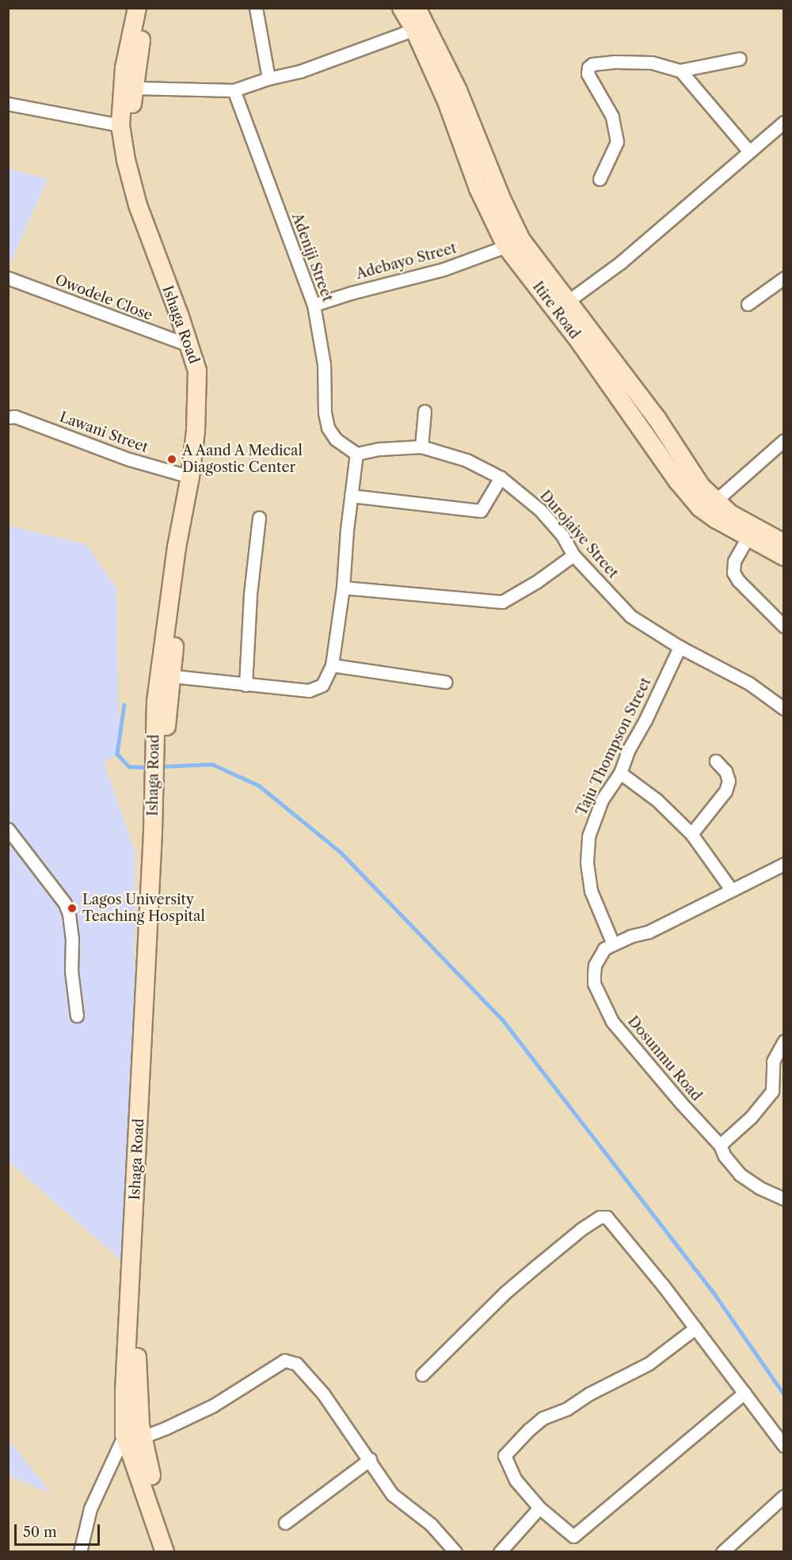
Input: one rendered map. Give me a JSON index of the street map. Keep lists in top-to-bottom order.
{
  "streets": {
    "main road": ["Itire Road", "Ishaga Road"],
    "street": [
      "Adeniji Street",
      "Adebayo Street",
      "Owodele Close",
      "Lawani Street",
      "Durojaiye Street",
      "Taju Thompson Street",
      "Dosunmu Road"
    ]
  },
  "crossings": [
    ["Adeniji Street", "Adebayo Street"],
    ["Adeniji Street", "Durojaiye Street"],
    ["Adebayo Street", "Itire Road"],
    ["Owodele Close", "Ishaga Road"],
    ["Ishaga Road", "Lawani Street"],
    ["Durojaiye Street", "Taju Thompson Street"],
    ["Taju Thompson Street", "Dosunmu Road"]
  ],
  "places": ["A Aand A Medical Diagostic Center", "Lagos University Teaching Hospital"],
  "scale_bar": "50 m"
}
